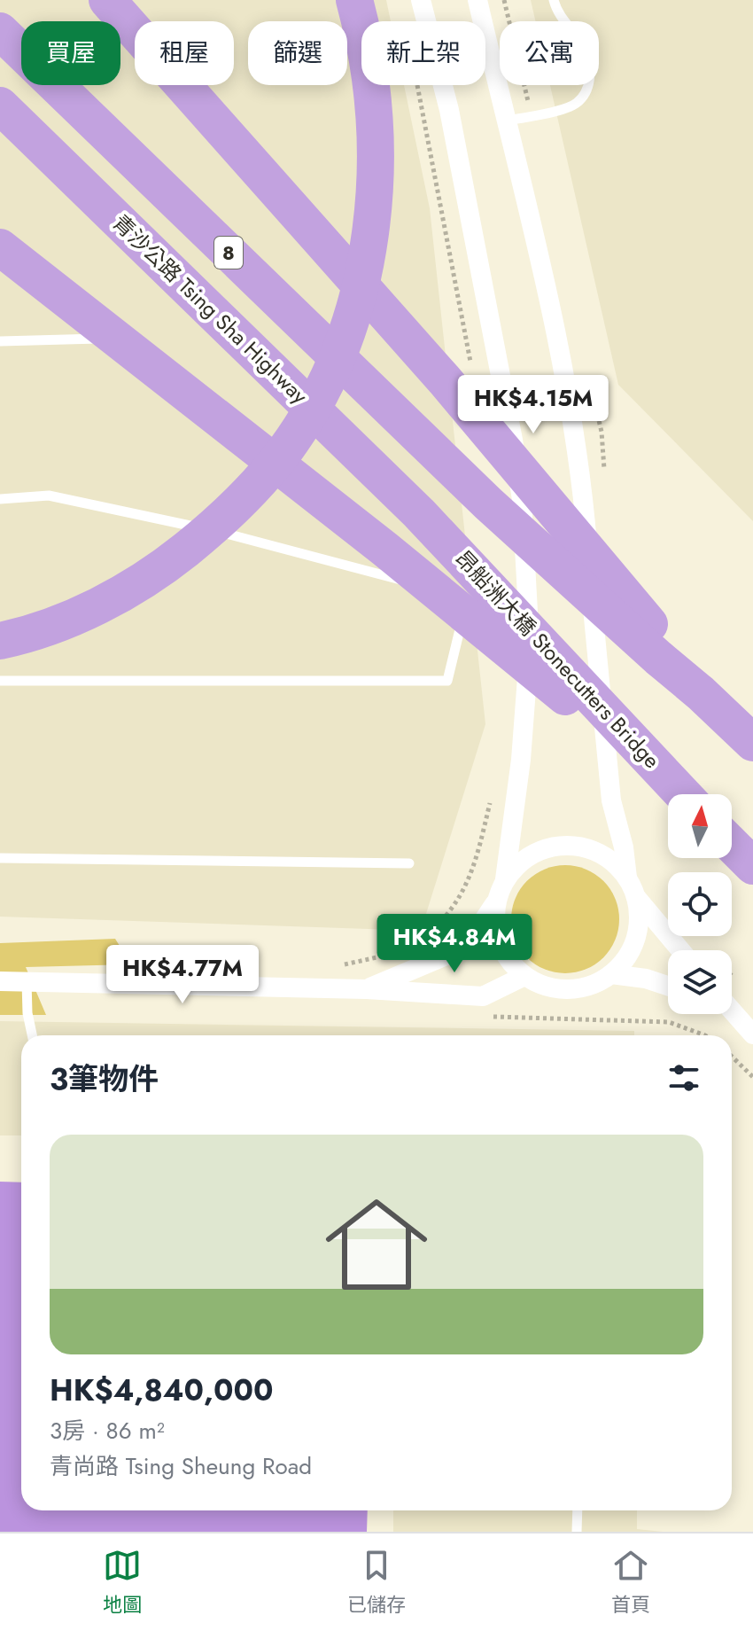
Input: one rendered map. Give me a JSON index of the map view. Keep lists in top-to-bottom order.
{
  "streets": {
    "highway": ["8", "青沙公路 Tsing Sha Highway", "昂船洲大橋 Stonecutters Bridge"]
  },
  "crossings": [
    ["青沙公路 Tsing Sha Highway", "昂船洲大橋 Stonecutters Bridge"]
  ],
  "north": "top",
  "page": {
    "chip": [
      "買屋",
      "租屋",
      "篩選",
      "新上架",
      "公寓"
    ],
    "price": ["HK$4.15M", "HK$4.84M", "HK$4.77M"],
    "heading": "3筆物件",
    "list": [
      {
        "name": "HK$4,840,000",
        "note": "3房 · 86 m² · 青尚路 Tsing Sheung Road"
      }
    ],
    "tabs": ["地圖", "已儲存", "首頁"]
  }
}
